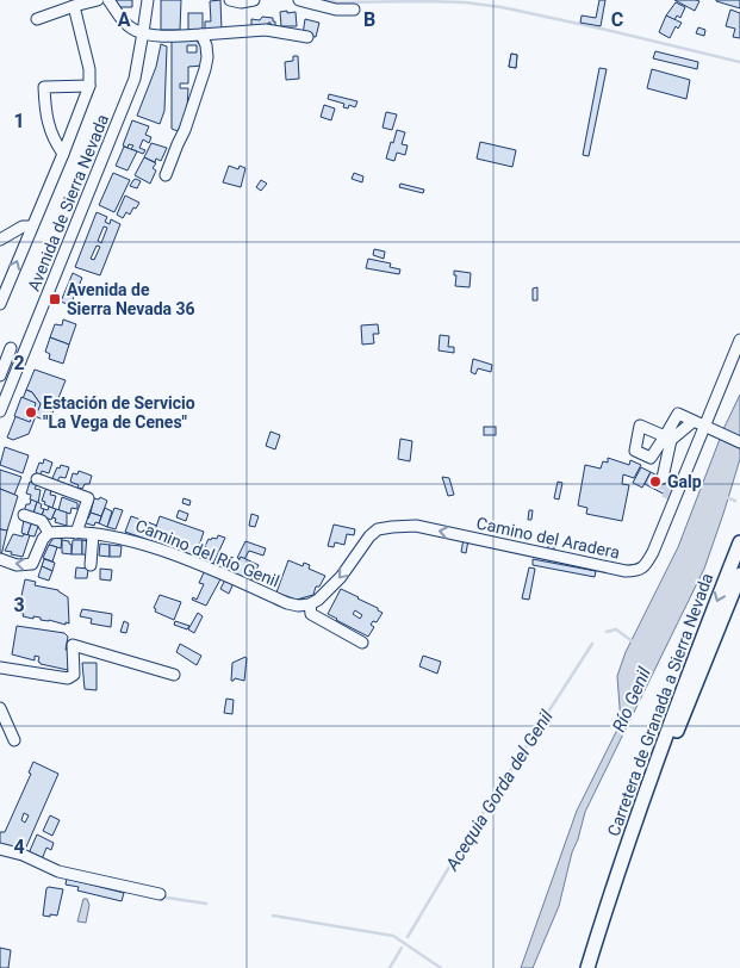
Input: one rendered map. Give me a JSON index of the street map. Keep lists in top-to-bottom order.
{
  "streets": {
    "main road": ["Carretera de Granada a Sierra Nevada"],
    "street": ["Avenida de Sierra Nevada", "Camino del Aradera", "Camino del Río Genil"]
  },
  "crossings": [
    ["Camino del Aradera", "Camino del Río Genil"]
  ],
  "one_way": ["Camino del Aradera"],
  "water": ["Río Genil", "Acequia Gorda del Genil"],
  "places": {
    "transit": ["Avenida de Sierra Nevada 36"],
    "other": ["Estación de Servicio \"La Vega de Cenes\"", "Galp"]
  },
  "grid": {
    "columns": ["A", "B", "C"],
    "rows": [
      "1",
      "2",
      "3",
      "4"
    ]
  }
}
